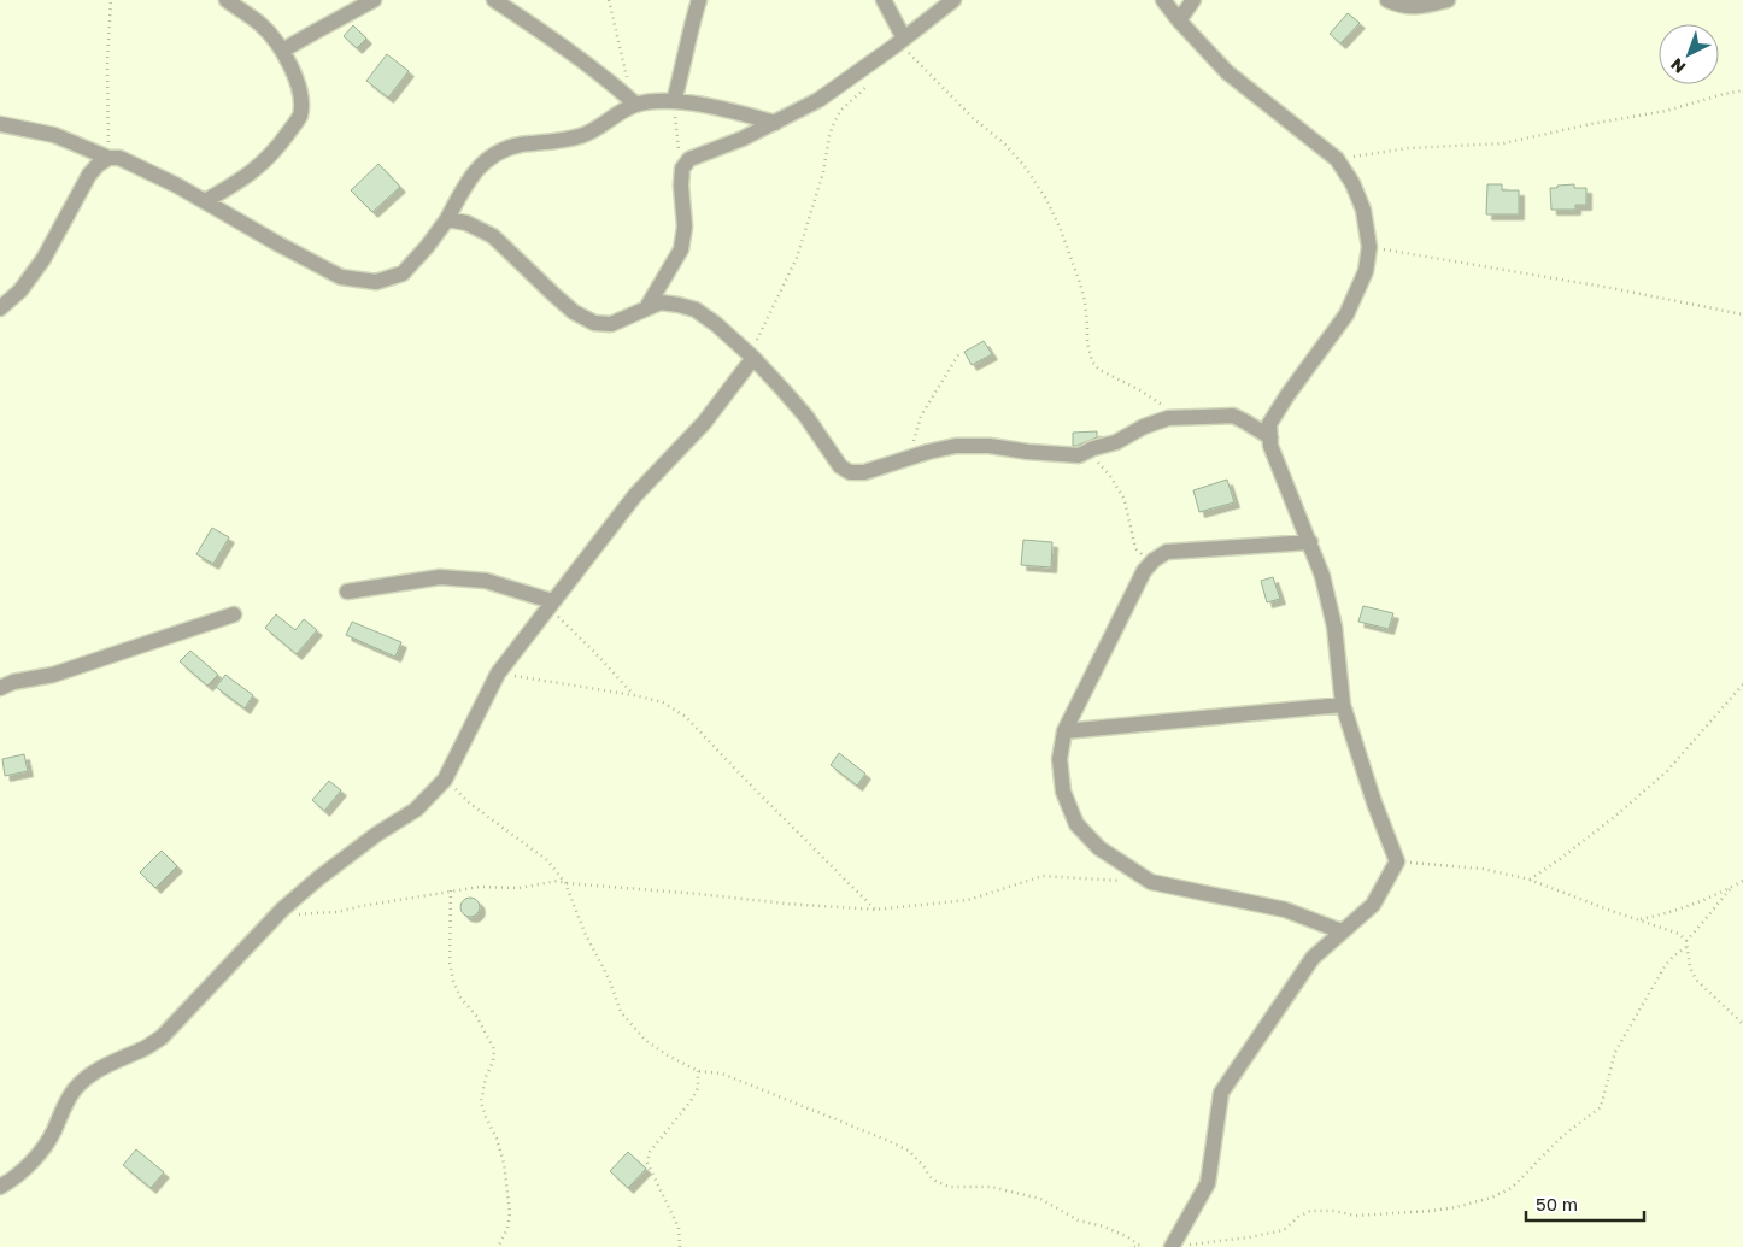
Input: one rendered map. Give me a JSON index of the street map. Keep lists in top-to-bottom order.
{
  "scale_bar": "50 m",
  "north": "bottom left"
}
